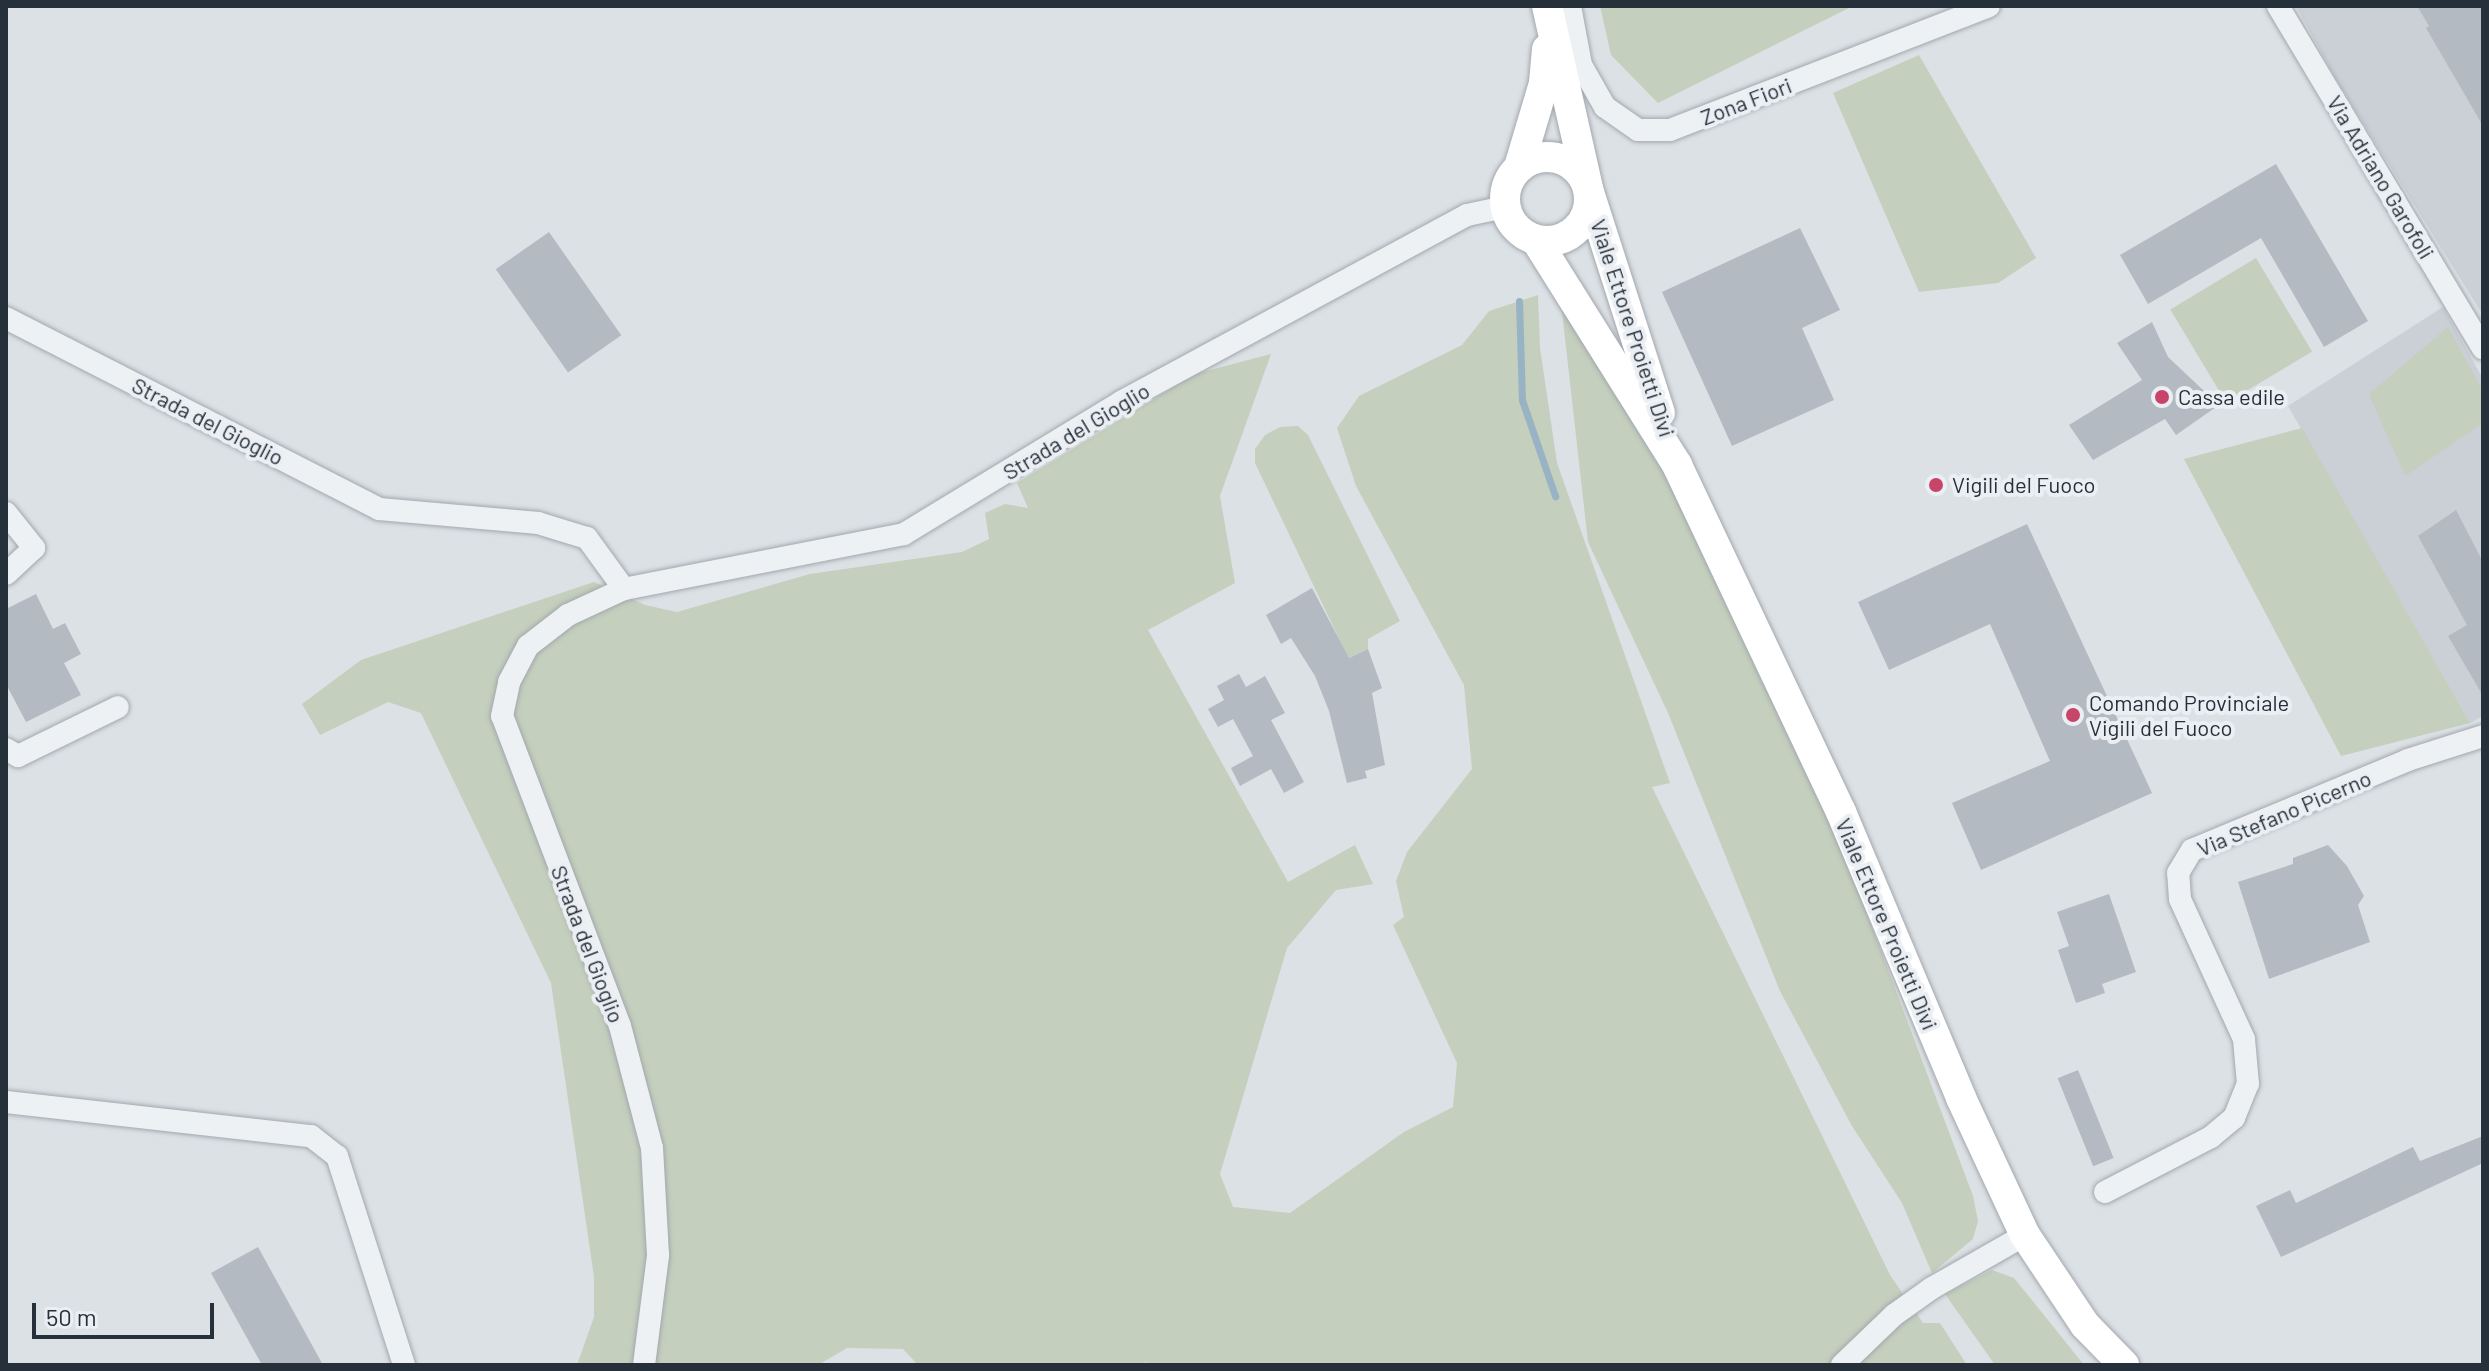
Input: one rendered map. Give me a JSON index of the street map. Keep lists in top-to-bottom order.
{
  "streets": {
    "main road": ["Viale Ettore Proietti Divi"],
    "street": [
      "Zona Fiori",
      "Via Adriano Garofoli",
      "Strada del Gioglio",
      "Via Stefano Picerno"
    ]
  },
  "crossings": [
    ["Zona Fiori", "Viale Ettore Proietti Divi"],
    ["Viale Ettore Proietti Divi", "Strada del Gioglio"]
  ],
  "places": ["Cassa edile", "Vigili del Fuoco", "Comando Provinciale Vigili del Fuoco"],
  "scale_bar": "50 m"
}
